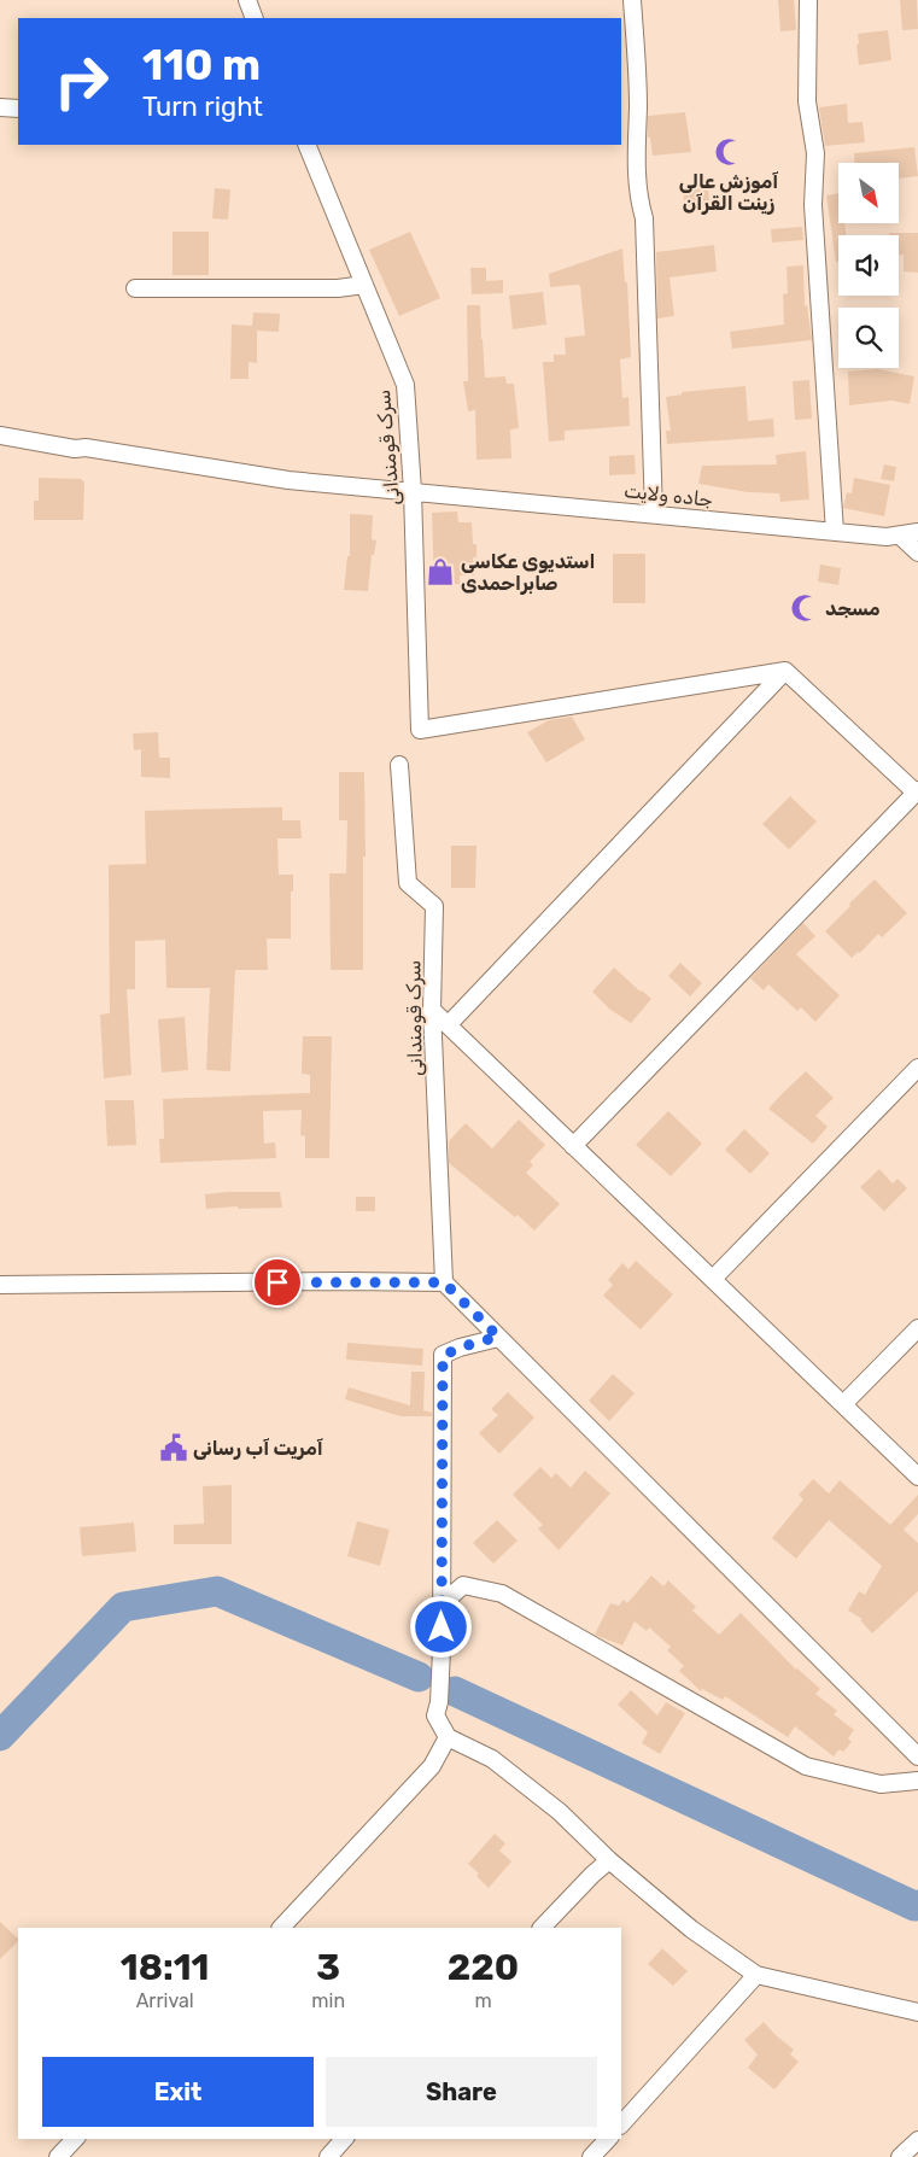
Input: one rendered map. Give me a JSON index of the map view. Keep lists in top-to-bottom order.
{
  "streets": {
    "street": ["سرک قومندانی", "جاده ولایت"]
  },
  "crossings": [
    ["سرک قومندانی", "جاده ولایت"]
  ],
  "places": {
    "mosque": ["آموزش عالی زینت القرآن", "مسجد"],
    "shop": ["استدیوی عکاسی صابراحمدی"],
    "public building": ["آمریت آب رسانی"]
  },
  "north": "bottom right",
  "page": {
    "turn": ["110 m", "Turn right"],
    "eta": [
      "18:11",
      "Arrival",
      "3",
      "min",
      "220",
      "m"
    ],
    "buttons": ["Exit", "Share"]
  }
}
